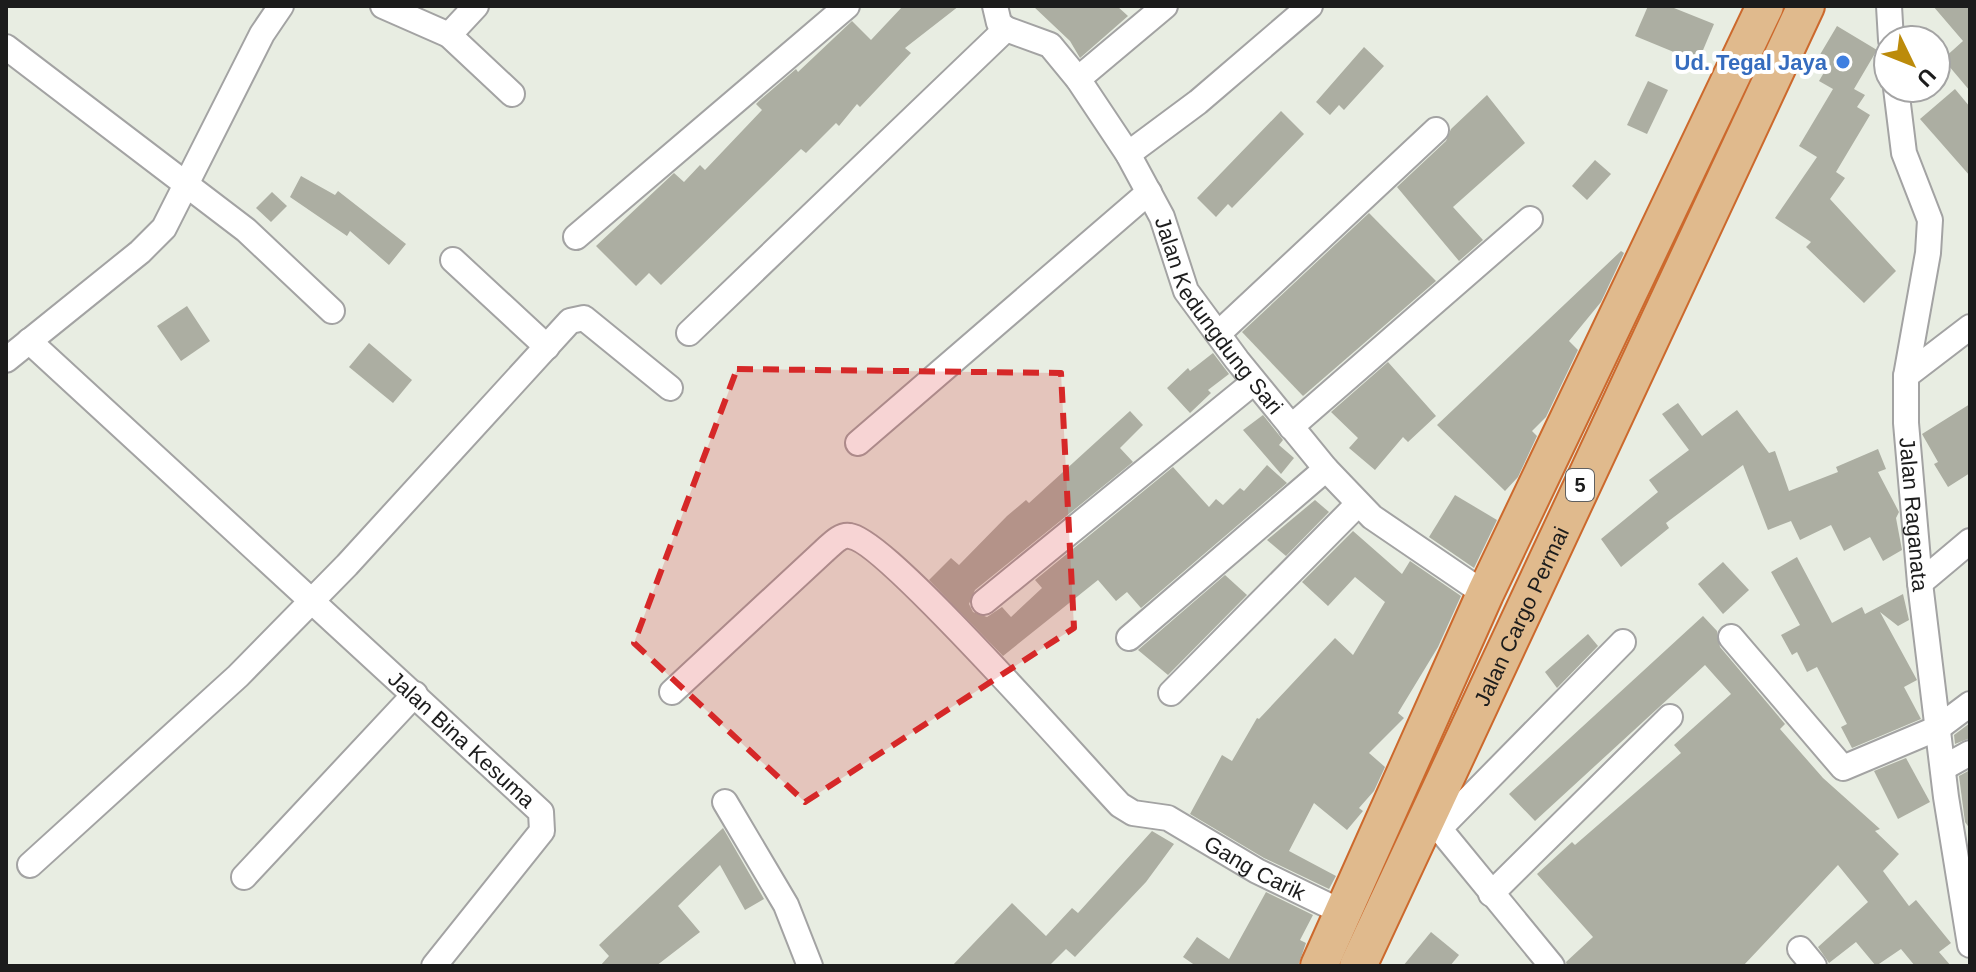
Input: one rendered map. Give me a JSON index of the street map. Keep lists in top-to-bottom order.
{
  "streets": {
    "highway": ["5", "Jalan Cargo Permai"],
    "street": [
      "Jalan Kedungdung Sari",
      "Jalan Raganata",
      "Jalan Bina Kesuma",
      "Gang Carik"
    ]
  },
  "crossings": [
    ["Jalan Kedungdung Sari", "Jalan Cargo Permai"],
    ["Jalan Cargo Permai", "Gang Carik"]
  ],
  "places": ["Ud. Tegal Jaya"],
  "north": "bottom right"
}
